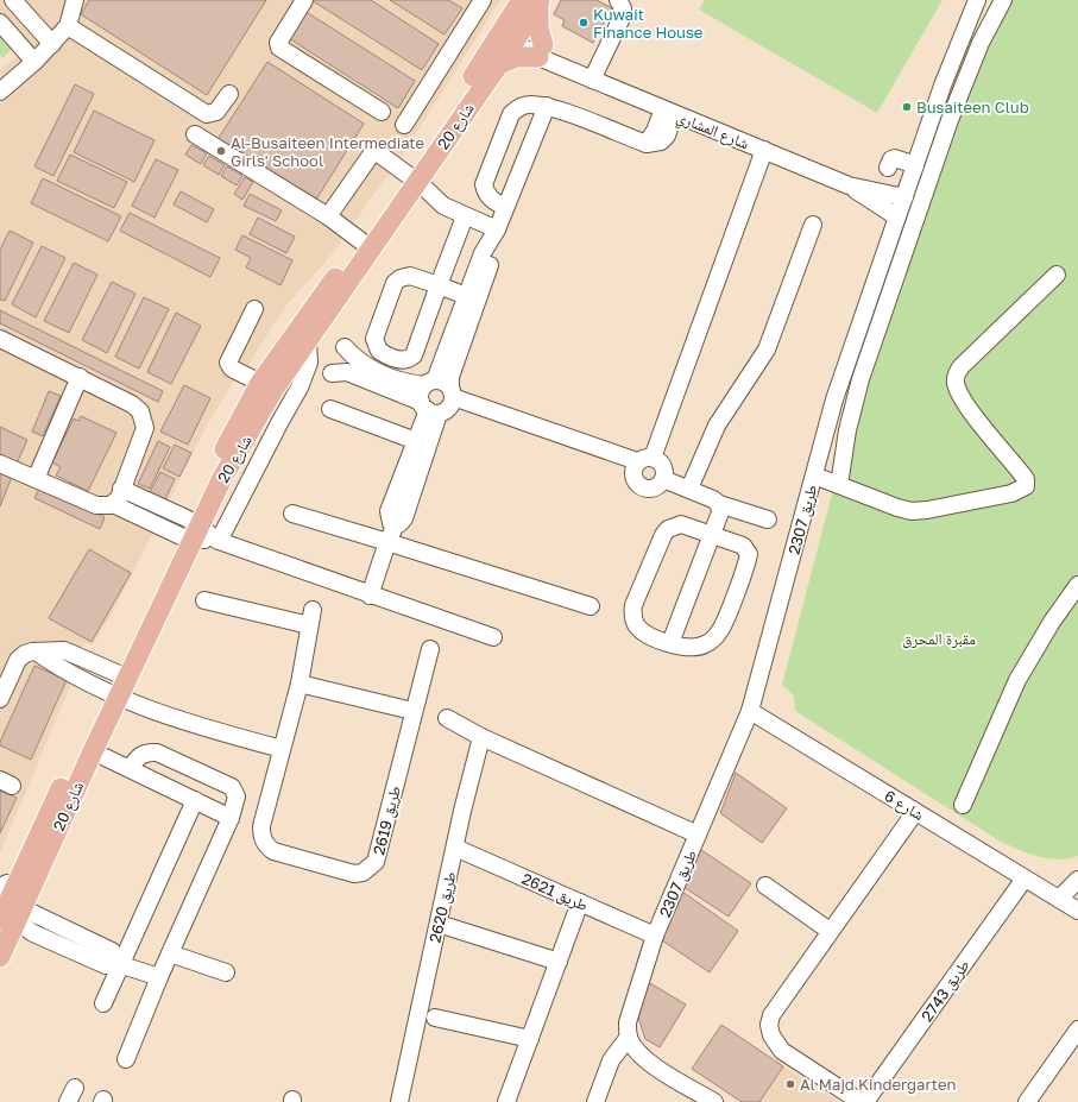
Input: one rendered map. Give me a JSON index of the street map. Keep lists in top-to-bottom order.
{
  "streets": {
    "main road": ["شارع 20"],
    "street": [
      "شارع المشاري",
      "طريق 2307",
      "شارع 6",
      "طريق 2619",
      "طريق 2621",
      "طريق 2620",
      "طريق 2743"
    ]
  },
  "crossings": [
    ["شارع 20", "شارع المشاري"],
    ["شارع المشاري", "طريق 2307"],
    ["طريق 2307", "شارع 6"],
    ["طريق 2307", "طريق 2621"],
    ["شارع 6", "طريق 2743"],
    ["طريق 2621", "طريق 2620"]
  ],
  "parks": ["مقبرة المحرق"],
  "places": [
    "Kuwait Finance House",
    "Busaiteen Club",
    "Al-Busaiteen Intermediate Girls' School",
    "Al Majd Kindergarten"
  ]
}
